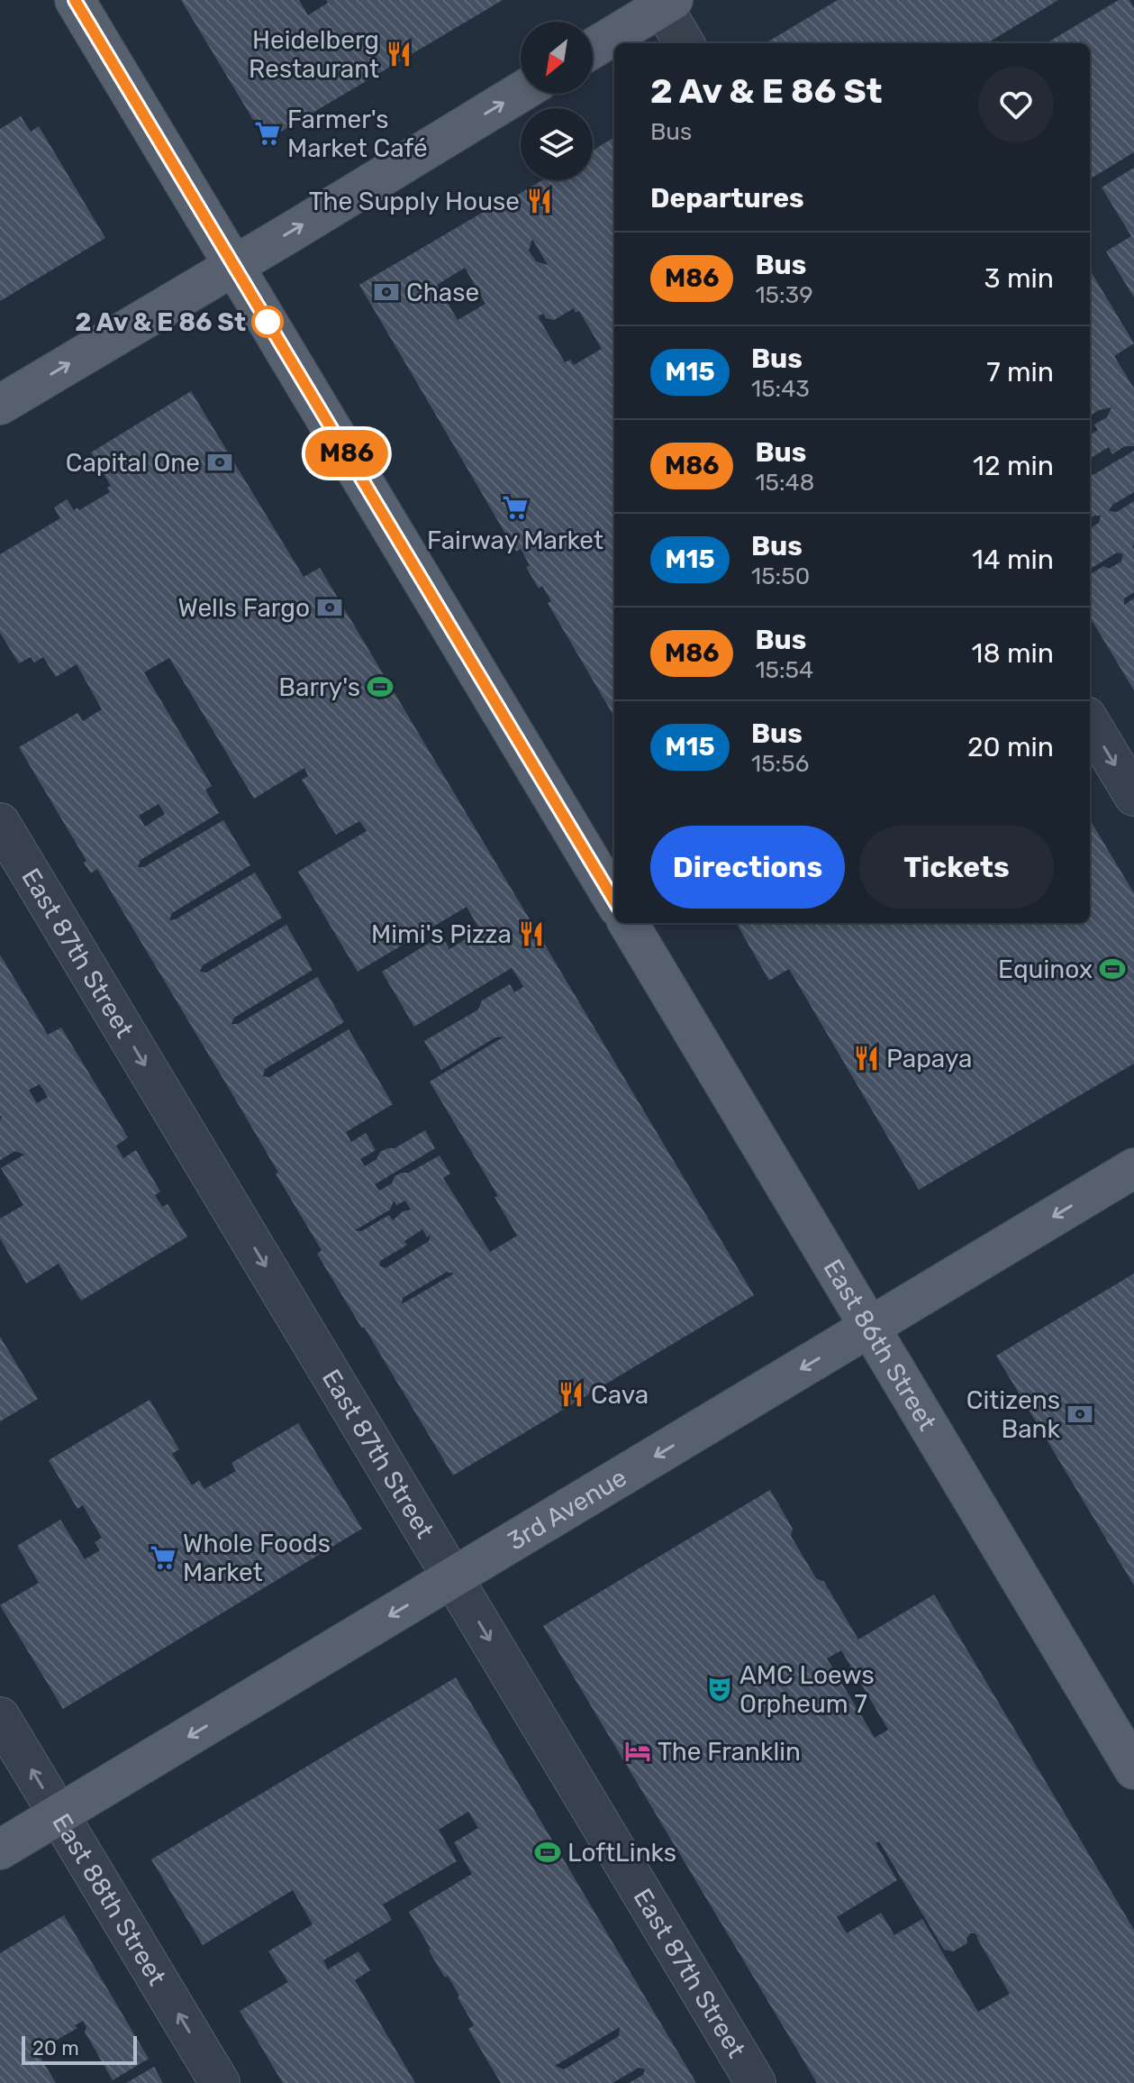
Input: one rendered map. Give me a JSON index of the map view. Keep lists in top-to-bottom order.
{
  "streets": {
    "main road": ["East 86th Street", "3rd Avenue"],
    "street": ["East 87th Street", "East 88th Street"]
  },
  "crossings": [
    ["East 87th Street", "3rd Avenue"],
    ["East 86th Street", "3rd Avenue"],
    ["3rd Avenue", "East 88th Street"]
  ],
  "one_way": ["East 87th Street", "3rd Avenue", "East 88th Street"],
  "places": {
    "restaurant": [
      "Heidelberg Restaurant",
      "The Supply House",
      "Mimi's Pizza",
      "Papaya",
      "Cava"
    ],
    "supermarket": ["Farmer's Market Café", "Fairway Market", "Whole Foods Market"],
    "bank": [
      "Chase",
      "Capital One",
      "Wells Fargo",
      "Citizens Bank"
    ],
    "other": ["2 Av & E 86 St"],
    "sports": ["Barry's", "Equinox", "LoftLinks"],
    "theatre": ["AMC Loews Orpheum 7"],
    "hotel": ["The Franklin"]
  },
  "lines": ["bus line M86"],
  "scale_bar": "20 m",
  "north": "bottom left",
  "page": {
    "on_map": "M86",
    "heading": [
      ["2 Av & E 86 St", "Bus"],
      "Departures"
    ],
    "list": [
      {
        "mark": "M86",
        "name": "Bus",
        "note": "15:39",
        "value": "3 min"
      },
      {
        "mark": "M15",
        "name": "Bus",
        "note": "15:43",
        "value": "7 min"
      },
      {
        "mark": "M86",
        "name": "Bus",
        "note": "15:48",
        "value": "12 min"
      },
      {
        "mark": "M15",
        "name": "Bus",
        "note": "15:50",
        "value": "14 min"
      },
      {
        "mark": "M86",
        "name": "Bus",
        "note": "15:54",
        "value": "18 min"
      },
      {
        "mark": "M15",
        "name": "Bus",
        "note": "15:56",
        "value": "20 min"
      }
    ],
    "buttons": ["Directions", "Tickets"],
    "scale": "20 m"
  }
}
